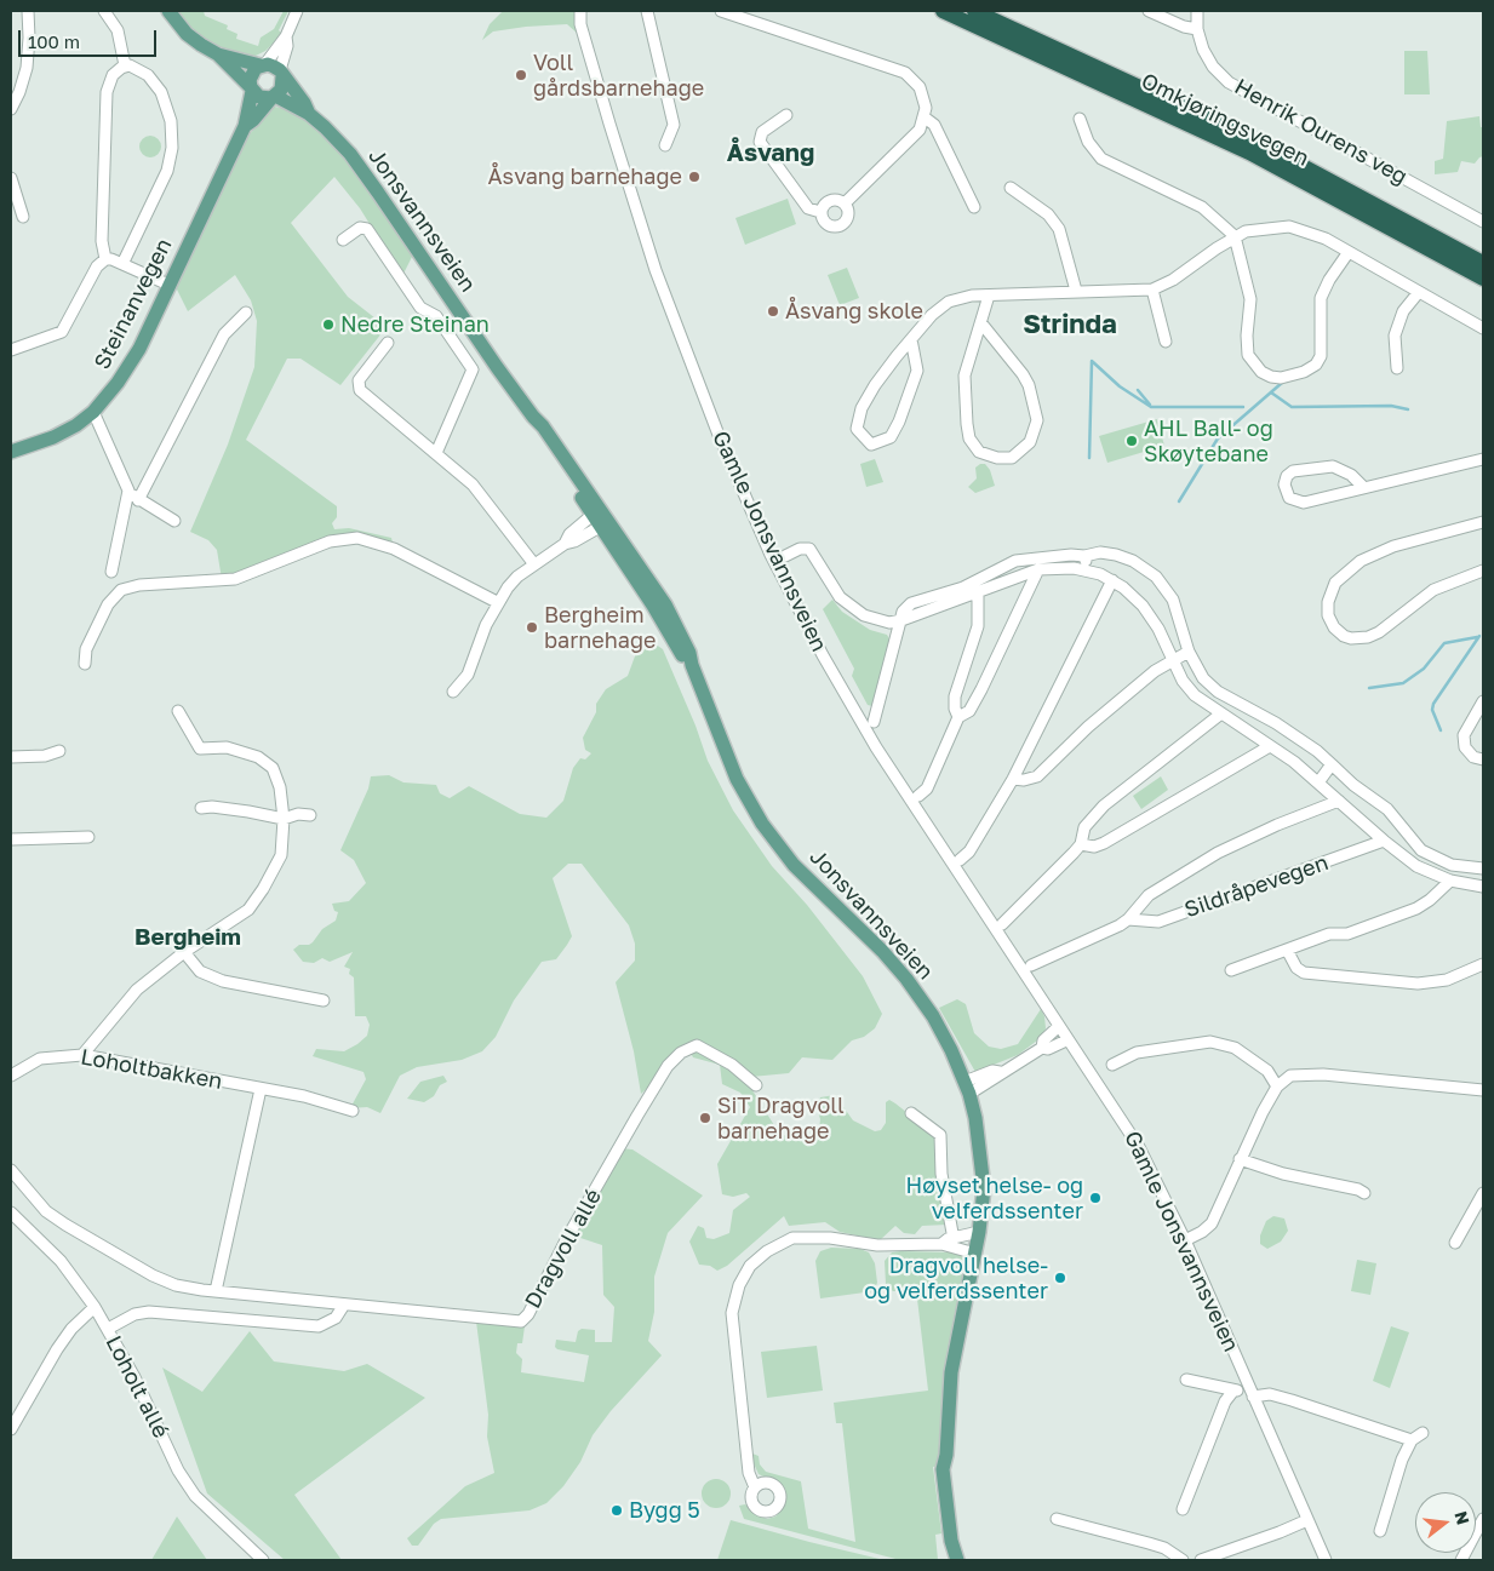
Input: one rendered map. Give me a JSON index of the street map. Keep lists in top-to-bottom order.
{
  "streets": {
    "highway": ["Omkjøringsvegen"],
    "main road": ["Jonsvannsveien", "Steinanvegen"],
    "street": [
      "Henrik Ourens veg",
      "Gamle Jonsvannsveien",
      "Sildråpevegen",
      "Loholtbakken",
      "Dragvoll allé",
      "Loholt allé"
    ]
  },
  "crossings": [
    ["Jonsvannsveien", "Steinanvegen"]
  ],
  "districts": ["Åsvang", "Strinda", "Bergheim"],
  "places": [
    "Voll gårdsbarnehage",
    "Åsvang barnehage",
    "Åsvang skole",
    "Nedre Steinan",
    "AHL Ball- og Skøytebane",
    "Bergheim barnehage",
    "SiT Dragvoll barnehage",
    "Høyset helse- og velferdssenter",
    "Dragvoll helse- og velferdssenter",
    "Bygg 5"
  ],
  "scale_bar": "100 m",
  "north": "right"
}
